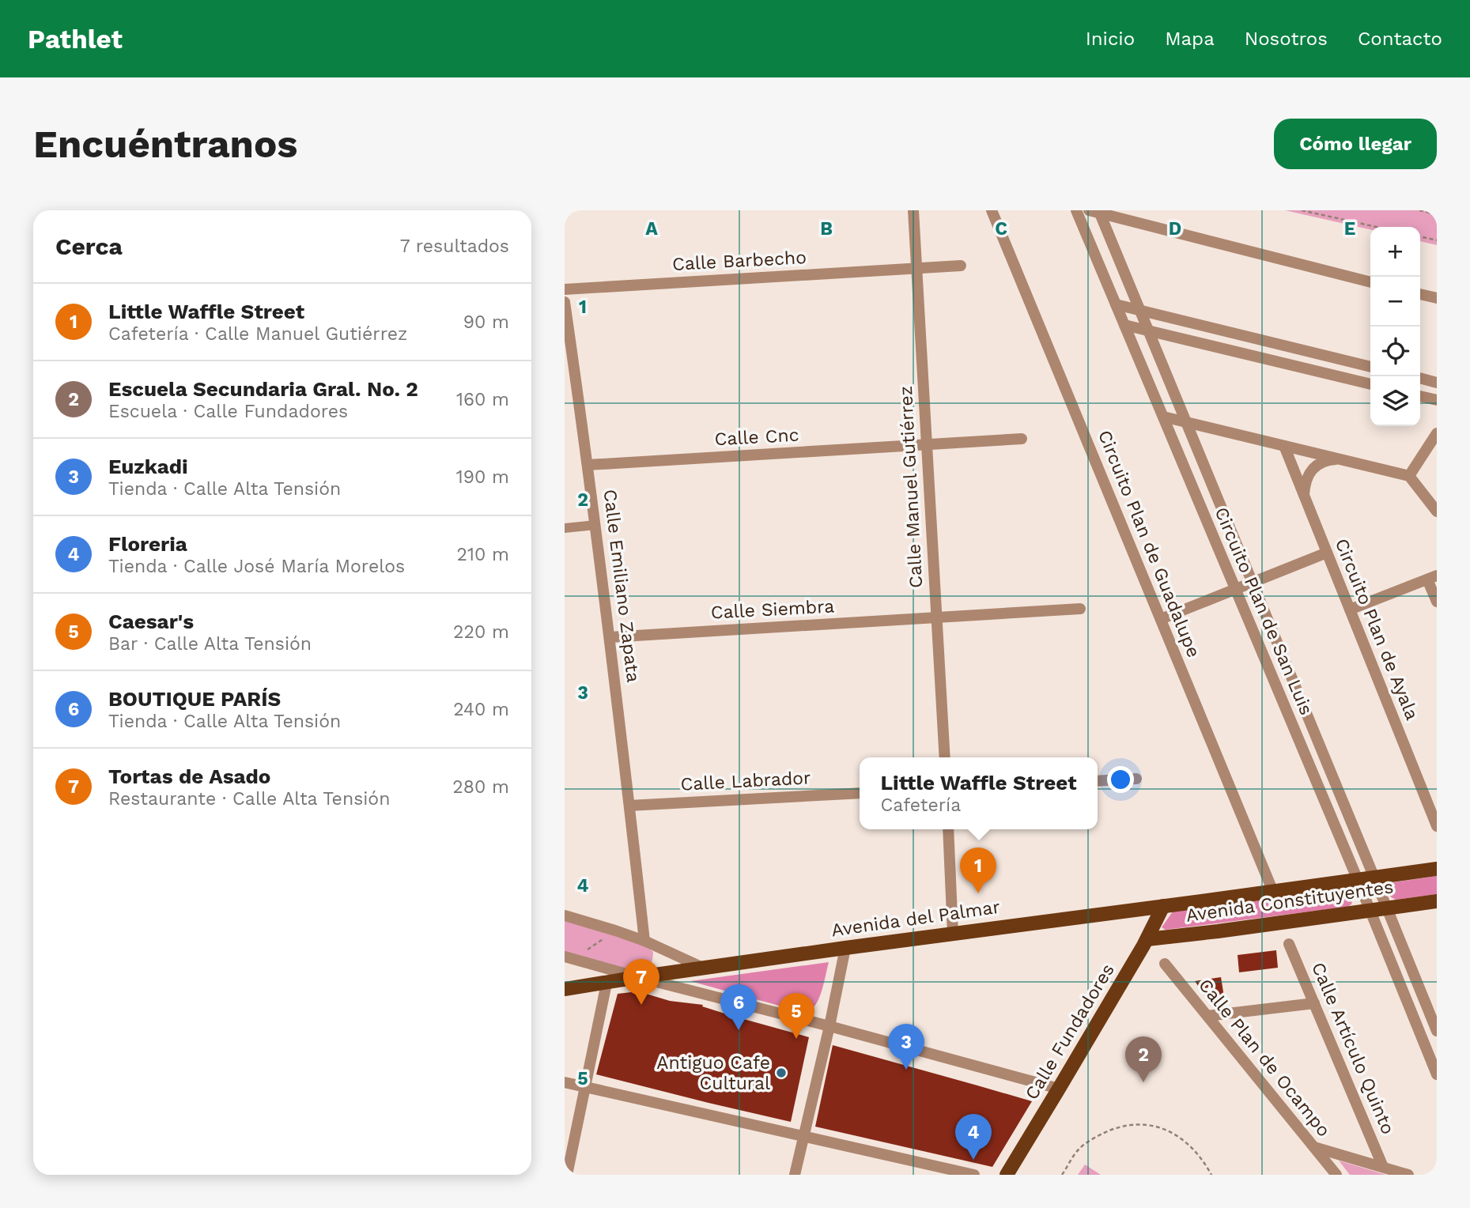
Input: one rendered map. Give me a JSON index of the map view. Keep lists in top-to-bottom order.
{
  "streets": {
    "main road": ["Avenida Constituyentes", "Avenida del Palmar", "Calle Fundadores"],
    "street": [
      "Calle Barbecho",
      "Calle Cnc",
      "Calle Manuel Gutiérrez",
      "Circuito Plan de Guadalupe",
      "Calle Emiliano Zapata",
      "Calle Siembra",
      "Circuito Plan de San Luis",
      "Circuito Plan de Ayala",
      "Calle Labrador",
      "Calle Artículo Quinto",
      "Calle Plan de Ocampo"
    ]
  },
  "crossings": [
    ["Calle Barbecho", "Calle Manuel Gutiérrez"],
    ["Calle Cnc", "Calle Manuel Gutiérrez"],
    ["Calle Cnc", "Calle Emiliano Zapata"],
    ["Calle Manuel Gutiérrez", "Calle Siembra"],
    ["Circuito Plan de Guadalupe", "Avenida Constituyentes"],
    ["Circuito Plan de Guadalupe", "Avenida del Palmar"],
    ["Calle Emiliano Zapata", "Calle Siembra"],
    ["Calle Emiliano Zapata", "Calle Labrador"],
    ["Circuito Plan de San Luis", "Avenida Constituyentes"],
    ["Avenida Constituyentes", "Avenida del Palmar"],
    ["Avenida Constituyentes", "Calle Fundadores"],
    ["Avenida del Palmar", "Calle Fundadores"]
  ],
  "places": ["Antiguo Cafe Cultural"],
  "page": {
    "header": "Pathlet",
    "nav": [
      "Inicio",
      "Mapa",
      "Nosotros",
      "Contacto"
    ],
    "buttons": "Cómo llegar",
    "title": "Encuéntranos",
    "heading": ["Cerca", "7 resultados"],
    "map_buttons": ["+", "−"],
    "list": [
      {
        "mark": "1",
        "name": "Little Waffle Street",
        "note": "Cafetería · Calle Manuel Gutiérrez",
        "value": "90 m"
      },
      {
        "mark": "2",
        "name": "Escuela Secundaria Gral. No. 2",
        "note": "Escuela · Calle Fundadores",
        "value": "160 m"
      },
      {
        "mark": "3",
        "name": "Euzkadi",
        "note": "Tienda · Calle Alta Tensión",
        "value": "190 m"
      },
      {
        "mark": "4",
        "name": "Floreria",
        "note": "Tienda · Calle José María Morelos",
        "value": "210 m"
      },
      {
        "mark": "5",
        "name": "Caesar's",
        "note": "Bar · Calle Alta Tensión",
        "value": "220 m"
      },
      {
        "mark": "6",
        "name": "BOUTIQUE PARÍS",
        "note": "Tienda · Calle Alta Tensión",
        "value": "240 m"
      },
      {
        "mark": "7",
        "name": "Tortas de Asado",
        "note": "Restaurante · Calle Alta Tensión",
        "value": "280 m"
      }
    ],
    "popup": ["Little Waffle Street", "Cafetería"],
    "pins": [
      "1",
      "7",
      "6",
      "5",
      "3",
      "2",
      "4"
    ]
  },
  "grid": {
    "columns": [
      "A",
      "B",
      "C",
      "D",
      "E"
    ],
    "rows": [
      "1",
      "2",
      "3",
      "4",
      "5"
    ]
  }
}
